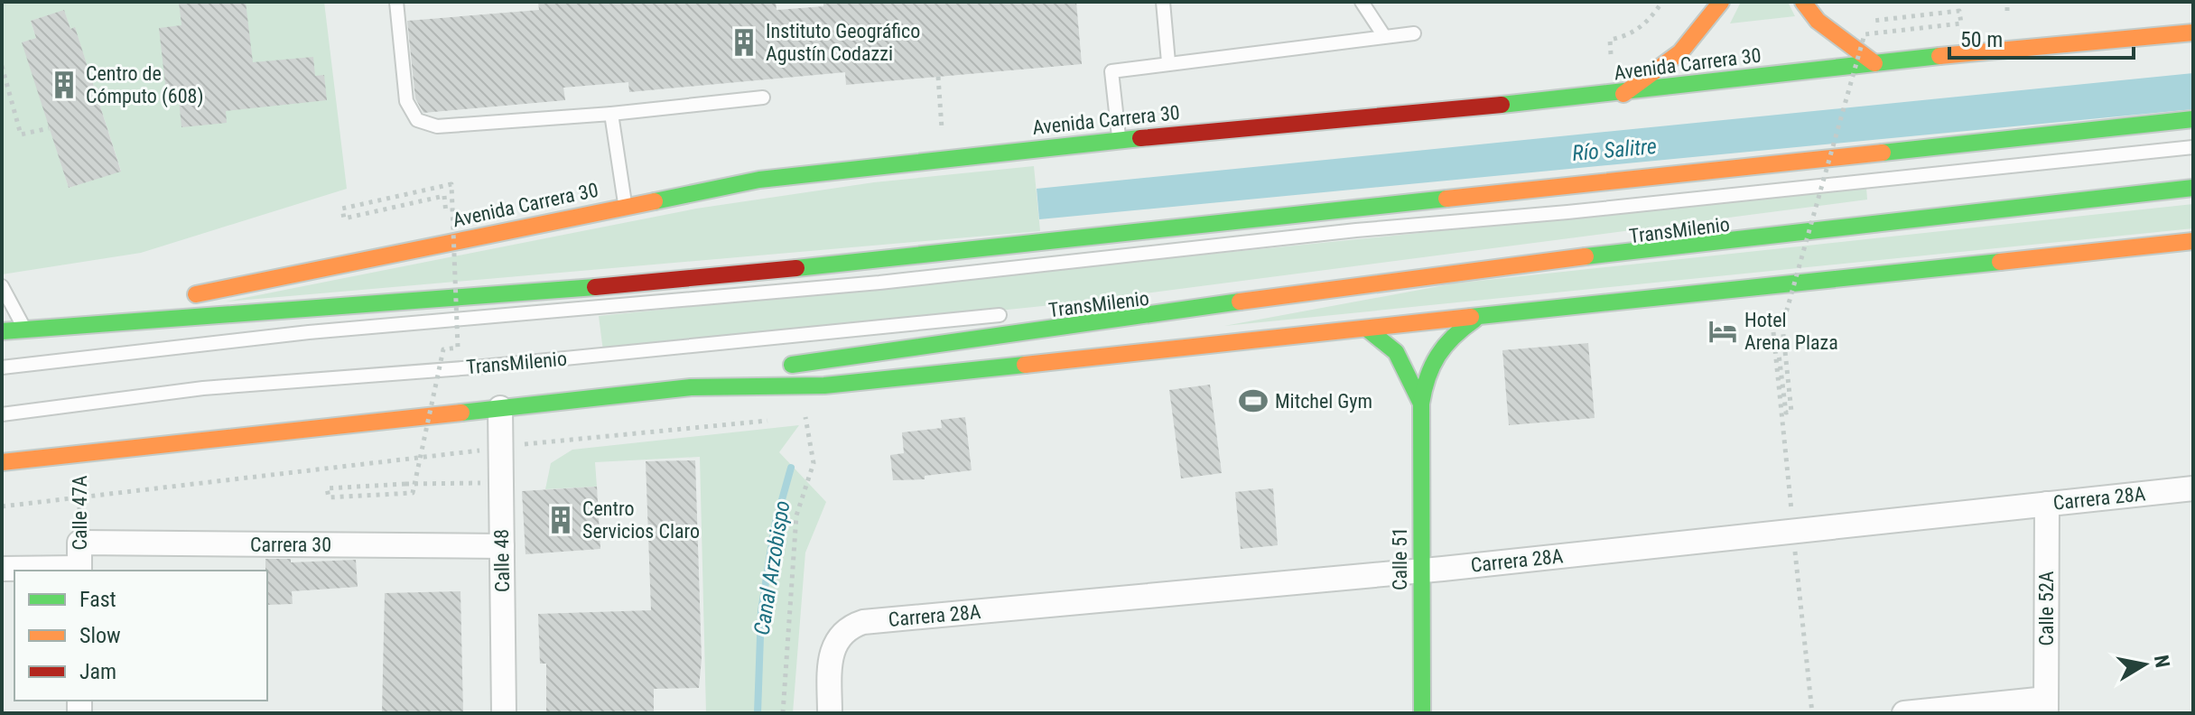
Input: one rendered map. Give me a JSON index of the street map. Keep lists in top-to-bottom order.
{
  "streets": {
    "main road": ["Avenida Carrera 30", "Calle 51"],
    "street": [
      "Carrera 28A",
      "Calle 47A",
      "Carrera 30",
      "Calle 48",
      "Calle 52A"
    ],
    "lane": ["TransMilenio"]
  },
  "crossings": [
    ["Carrera 28A", "Calle 51"],
    ["Carrera 28A", "Calle 52A"],
    ["Calle 47A", "Carrera 30"],
    ["Carrera 30", "Calle 48"]
  ],
  "water": ["Río Salitre", "Canal Arzobispo"],
  "places": {
    "building": ["Instituto Geográfico Agustín Codazzi", "Centro de Cómputo (608)", "Centro Servicios Claro"],
    "hotel": ["Hotel Arena Plaza"],
    "sports": ["Mitchel Gym"]
  },
  "legend": ["Fast", "Slow", "Jam"],
  "scale_bar": "50 m",
  "north": "right"
}
